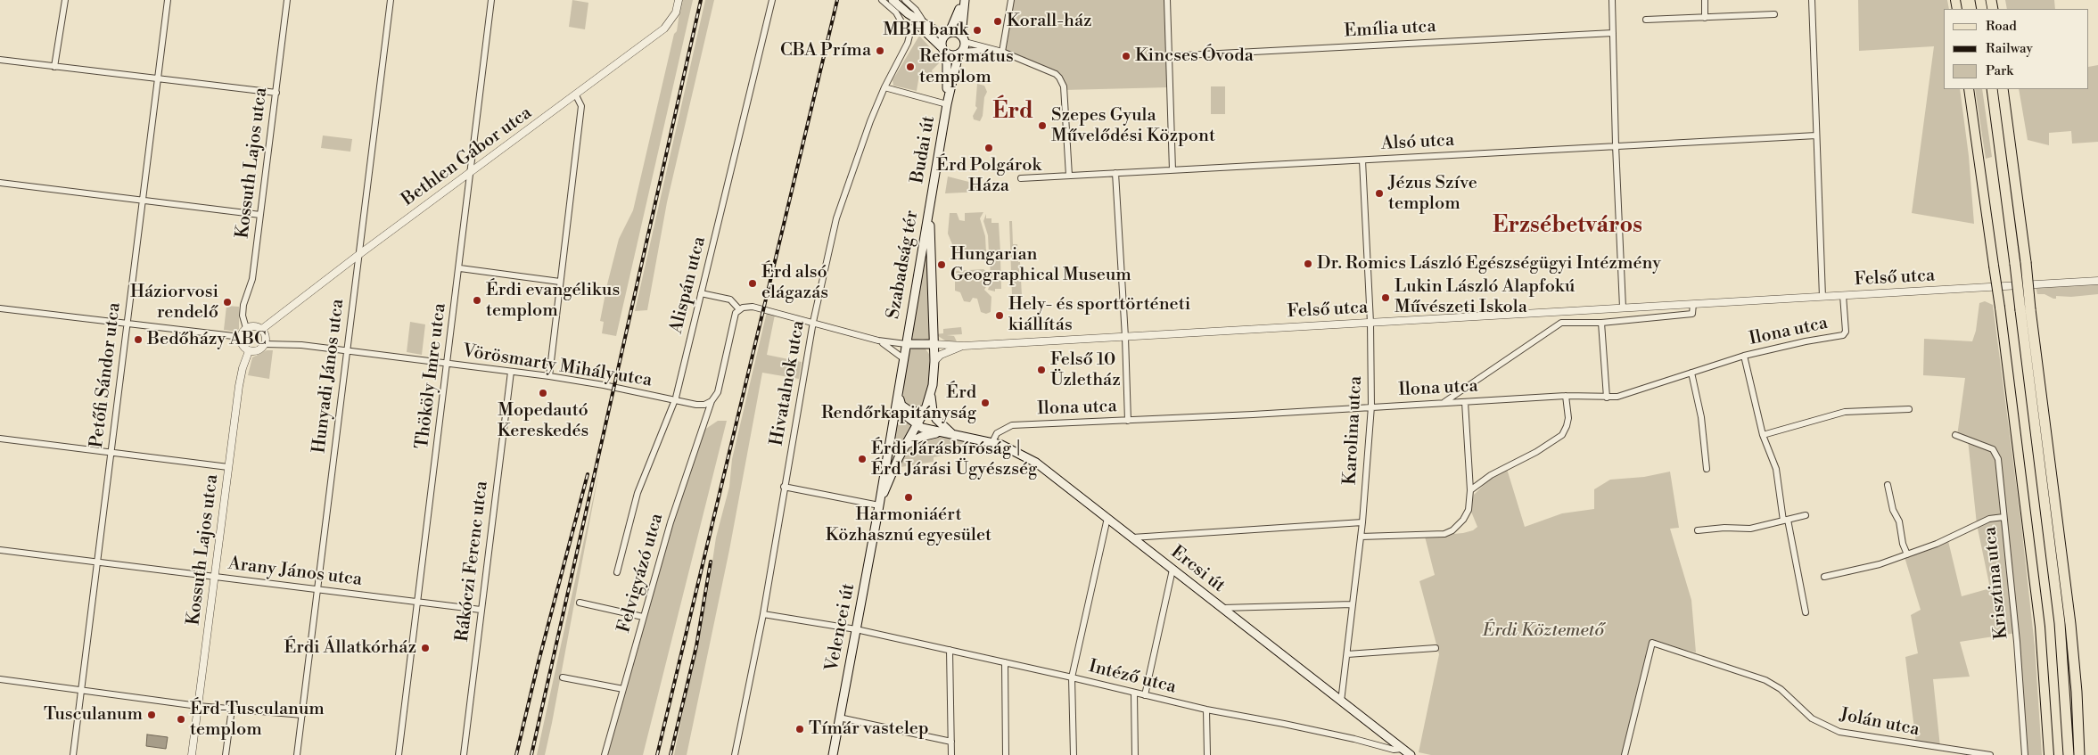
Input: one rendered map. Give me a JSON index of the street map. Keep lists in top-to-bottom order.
{
  "streets": {
    "main road": [
      "Budai út",
      "Szabadság tér",
      "Ercsi út",
      "Velencei út"
    ],
    "street": [
      "Emília utca",
      "Alsó utca",
      "Bethlen Gábor utca",
      "Kossuth Lajos utca",
      "Felső utca",
      "Alispán utca",
      "Ilona utca",
      "Vörösmarty Mihály utca",
      "Petőfi Sándor utca",
      "Hunyadi János utca",
      "Thököly Imre utca",
      "Hivatalnok utca",
      "Karolina utca",
      "Rákóczi Ferenc utca",
      "Arany János utca",
      "Felvigyázó utca",
      "Krisztina utca",
      "Intéző utca",
      "Jolán utca"
    ]
  },
  "crossings": [
    ["Alsó utca", "Karolina utca"],
    ["Budai út", "Szabadság tér"],
    ["Bethlen Gábor utca", "Kossuth Lajos utca"],
    ["Bethlen Gábor utca", "Vörösmarty Mihály utca"],
    ["Bethlen Gábor utca", "Hunyadi János utca"],
    ["Bethlen Gábor utca", "Thököly Imre utca"],
    ["Kossuth Lajos utca", "Vörösmarty Mihály utca"],
    ["Kossuth Lajos utca", "Arany János utca"],
    ["Szabadság tér", "Felső utca"],
    ["Szabadság tér", "Ercsi út"],
    ["Szabadság tér", "Velencei út"],
    ["Felső utca", "Ilona utca"],
    ["Felső utca", "Karolina utca"],
    ["Alispán utca", "Vörösmarty Mihály utca"],
    ["Ilona utca", "Karolina utca"],
    ["Ilona utca", "Ercsi út"],
    ["Vörösmarty Mihály utca", "Hunyadi János utca"],
    ["Vörösmarty Mihály utca", "Thököly Imre utca"],
    ["Vörösmarty Mihály utca", "Rákóczi Ferenc utca"],
    ["Vörösmarty Mihály utca", "Felvigyázó utca"],
    ["Petőfi Sándor utca", "Arany János utca"],
    ["Hunyadi János utca", "Arany János utca"],
    ["Thököly Imre utca", "Arany János utca"],
    ["Hivatalnok utca", "Intéző utca"],
    ["Karolina utca", "Ercsi út"],
    ["Rákóczi Ferenc utca", "Arany János utca"],
    ["Ercsi út", "Intéző utca"],
    ["Velencei út", "Intéző utca"]
  ],
  "districts": ["Érd", "Erzsébetváros"],
  "parks": ["Érdi Köztemető"],
  "places": [
    "Korall-ház",
    "MBH bank",
    "CBA Príma",
    "Kincses Óvoda",
    "Református templom",
    "Szepes Gyula Művelődési Központ",
    "Érd Polgárok Háza",
    "Jézus Szíve templom",
    "Dr. Romics László Egészségügyi Intézmény",
    "Hungarian Geographical Museum",
    "Érd alsó elágazás",
    "Lukin László Alapfokú Művészeti Iskola",
    "Érdi evangélikus templom",
    "Háziorvosi rendelő",
    "Hely- és sporttörténeti kiállítás",
    "Bedőházy ABC",
    "Felső 10 Üzletház",
    "Mopedautó Kereskedés",
    "Érd Rendőrkapitányság",
    "Érdi Járásbíróság | Érd Járási Ügyészség",
    "Harmoniáért Közhasznú egyesület",
    "Érdi Állatkórház",
    "Tusculanum",
    "Érd-Tusculanum templom",
    "Tímár vastelep"
  ],
  "legend": ["Road", "Railway", "Park"]
}
